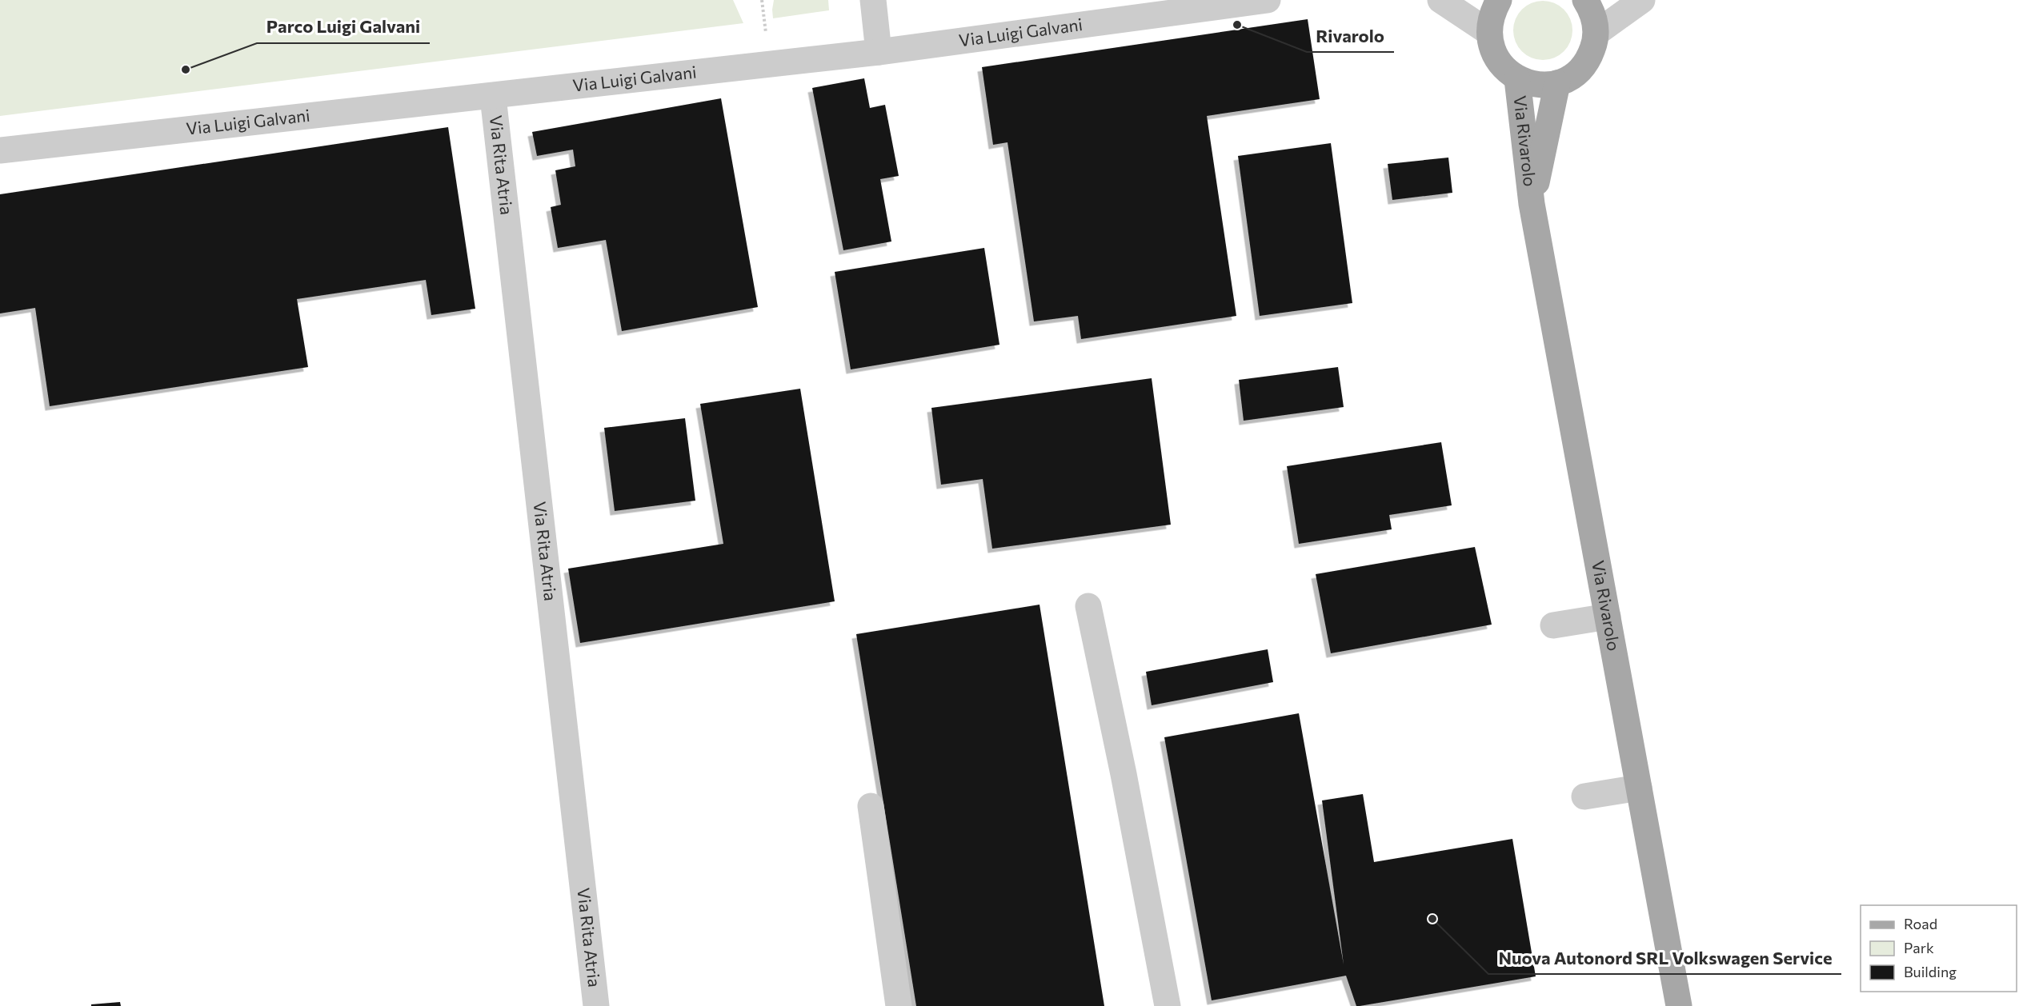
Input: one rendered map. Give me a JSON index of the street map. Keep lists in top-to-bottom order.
{
  "streets": {
    "main road": ["Via Rivarolo"],
    "street": ["Via Luigi Galvani", "Via Rita Atria"]
  },
  "crossings": [
    ["Via Luigi Galvani", "Via Rita Atria"]
  ],
  "places": ["Rivarolo", "Parco Luigi Galvani", "Nuova Autonord SRL Volkswagen Service"],
  "legend": ["Road", "Park", "Building"]
}
